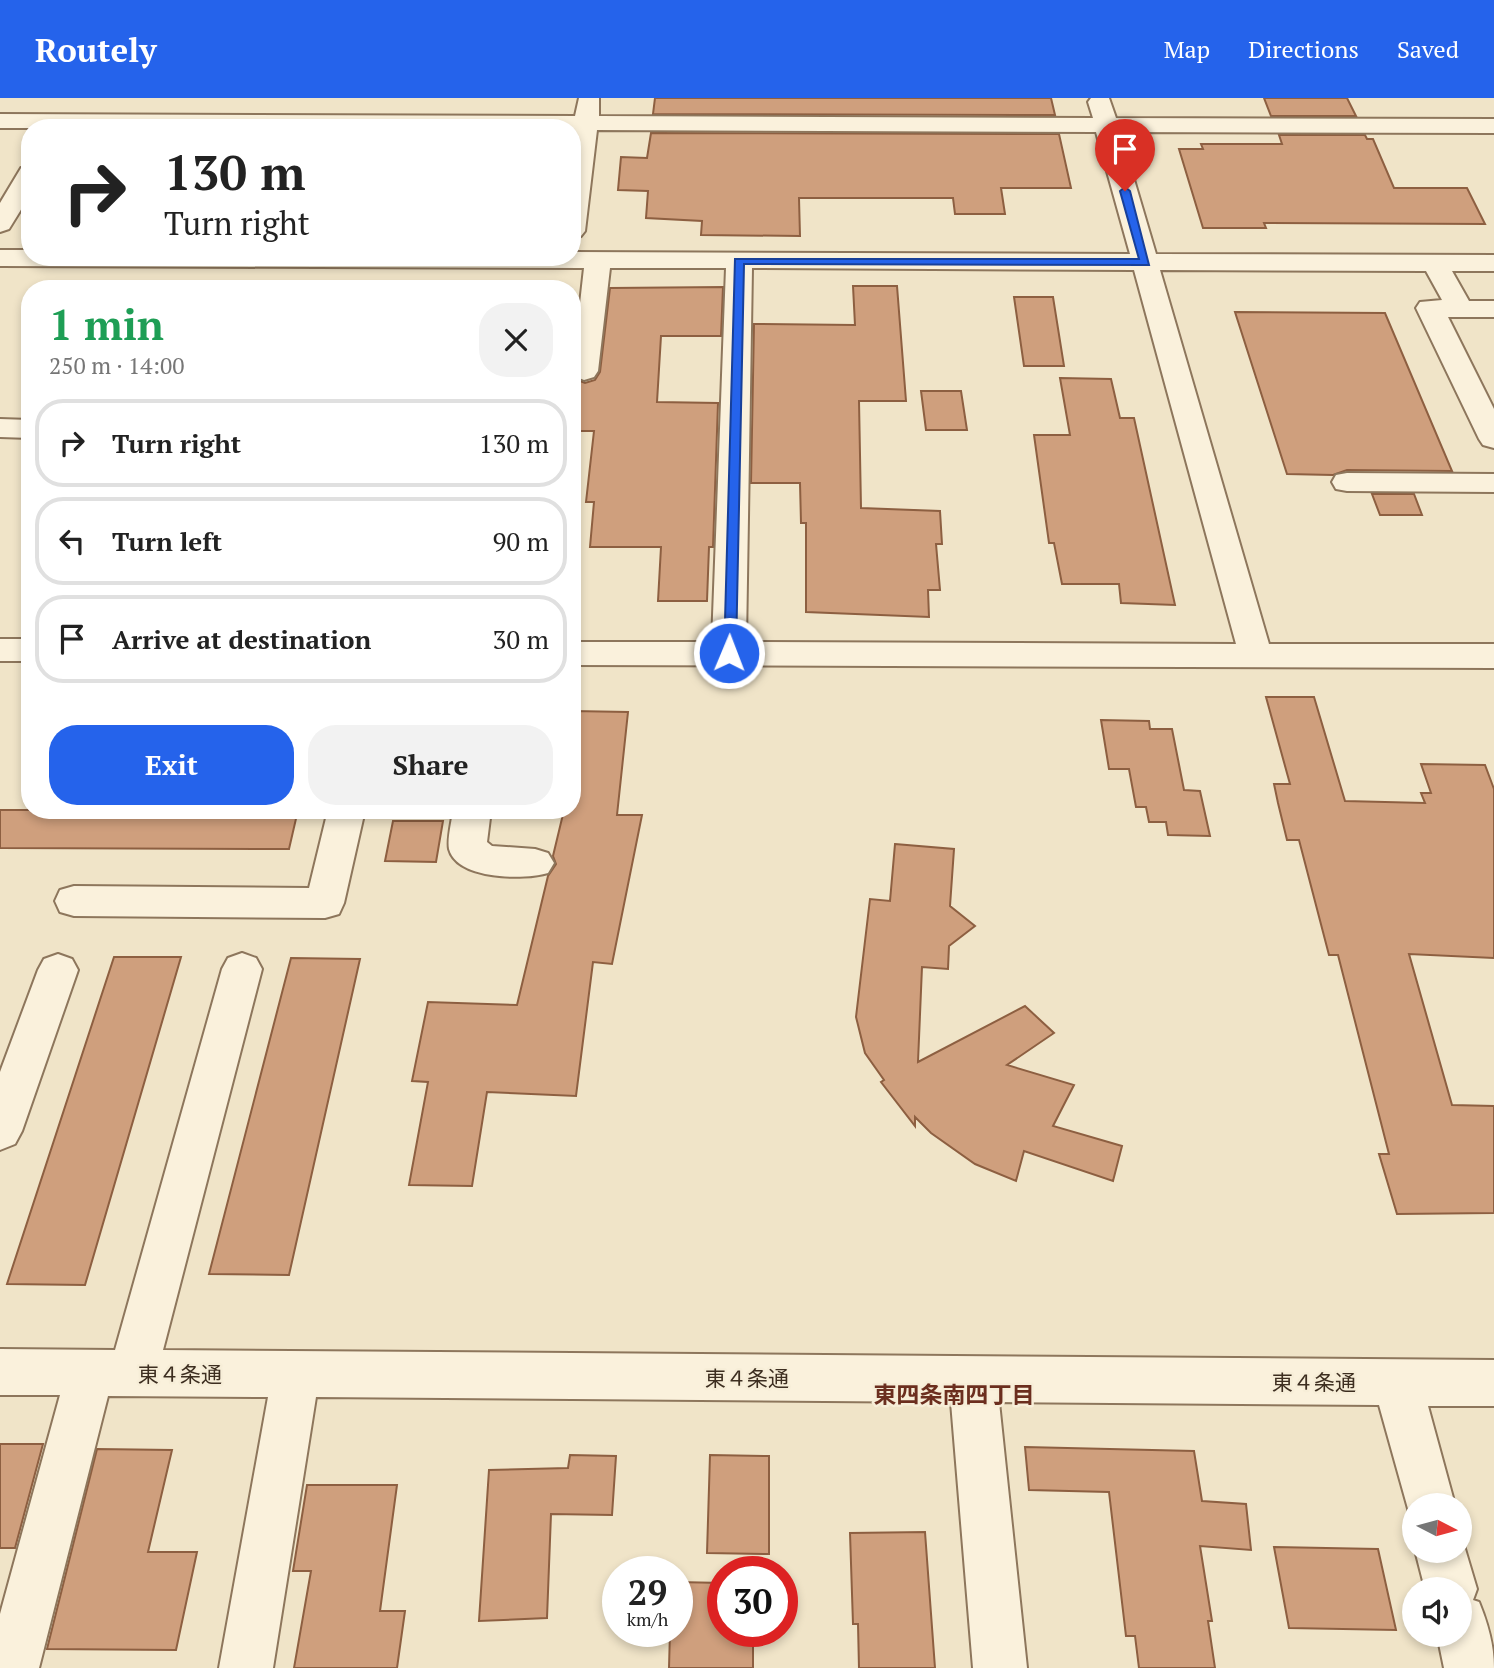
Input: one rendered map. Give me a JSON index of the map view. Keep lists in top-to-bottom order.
{
  "streets": {
    "street": ["東４条通"]
  },
  "districts": ["東四条南四丁目"],
  "north": "right",
  "page": {
    "header": "Routely",
    "nav": ["Map", "Directions", "Saved"],
    "turn": ["130 m", "Turn right"],
    "heading": ["1 min", "250 m · 14:00"],
    "list": [
      {
        "name": "Turn right",
        "value": "130 m"
      },
      {
        "name": "Turn left",
        "value": "90 m"
      },
      {
        "name": "Arrive at destination",
        "value": "30 m"
      }
    ],
    "buttons": ["Exit", "Share"],
    "speed": "29 km/h",
    "limit": "30"
  }
}
